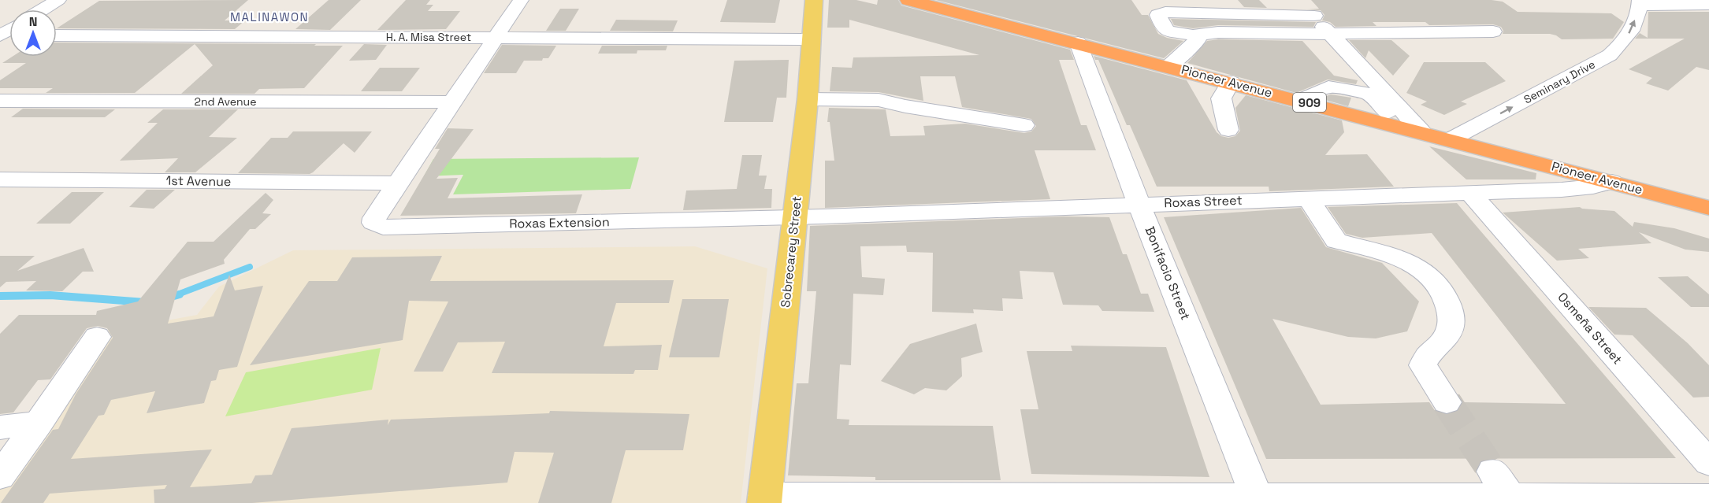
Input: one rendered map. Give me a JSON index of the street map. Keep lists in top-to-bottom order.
{
  "streets": {
    "highway": ["Pioneer Avenue", "909"],
    "main road": ["Sobrecarey Street"],
    "street": [
      "H. A. Misa Street",
      "Seminary Drive",
      "2nd Avenue",
      "1st Avenue",
      "Roxas Street",
      "Roxas Extension",
      "Bonifacio Street",
      "Osmeña Street"
    ]
  },
  "crossings": [
    ["H. A. Misa Street", "Sobrecarey Street"],
    ["Pioneer Avenue", "Seminary Drive"],
    ["Pioneer Avenue", "Roxas Street"],
    ["Pioneer Avenue", "Bonifacio Street"],
    ["1st Avenue", "Roxas Extension"],
    ["Roxas Street", "Roxas Extension"],
    ["Roxas Street", "Sobrecarey Street"],
    ["Roxas Street", "Bonifacio Street"],
    ["Roxas Street", "Osmeña Street"],
    ["Roxas Extension", "Sobrecarey Street"]
  ],
  "one_way": ["Seminary Drive"],
  "districts": ["MALINAWON"],
  "north": "top"
}
